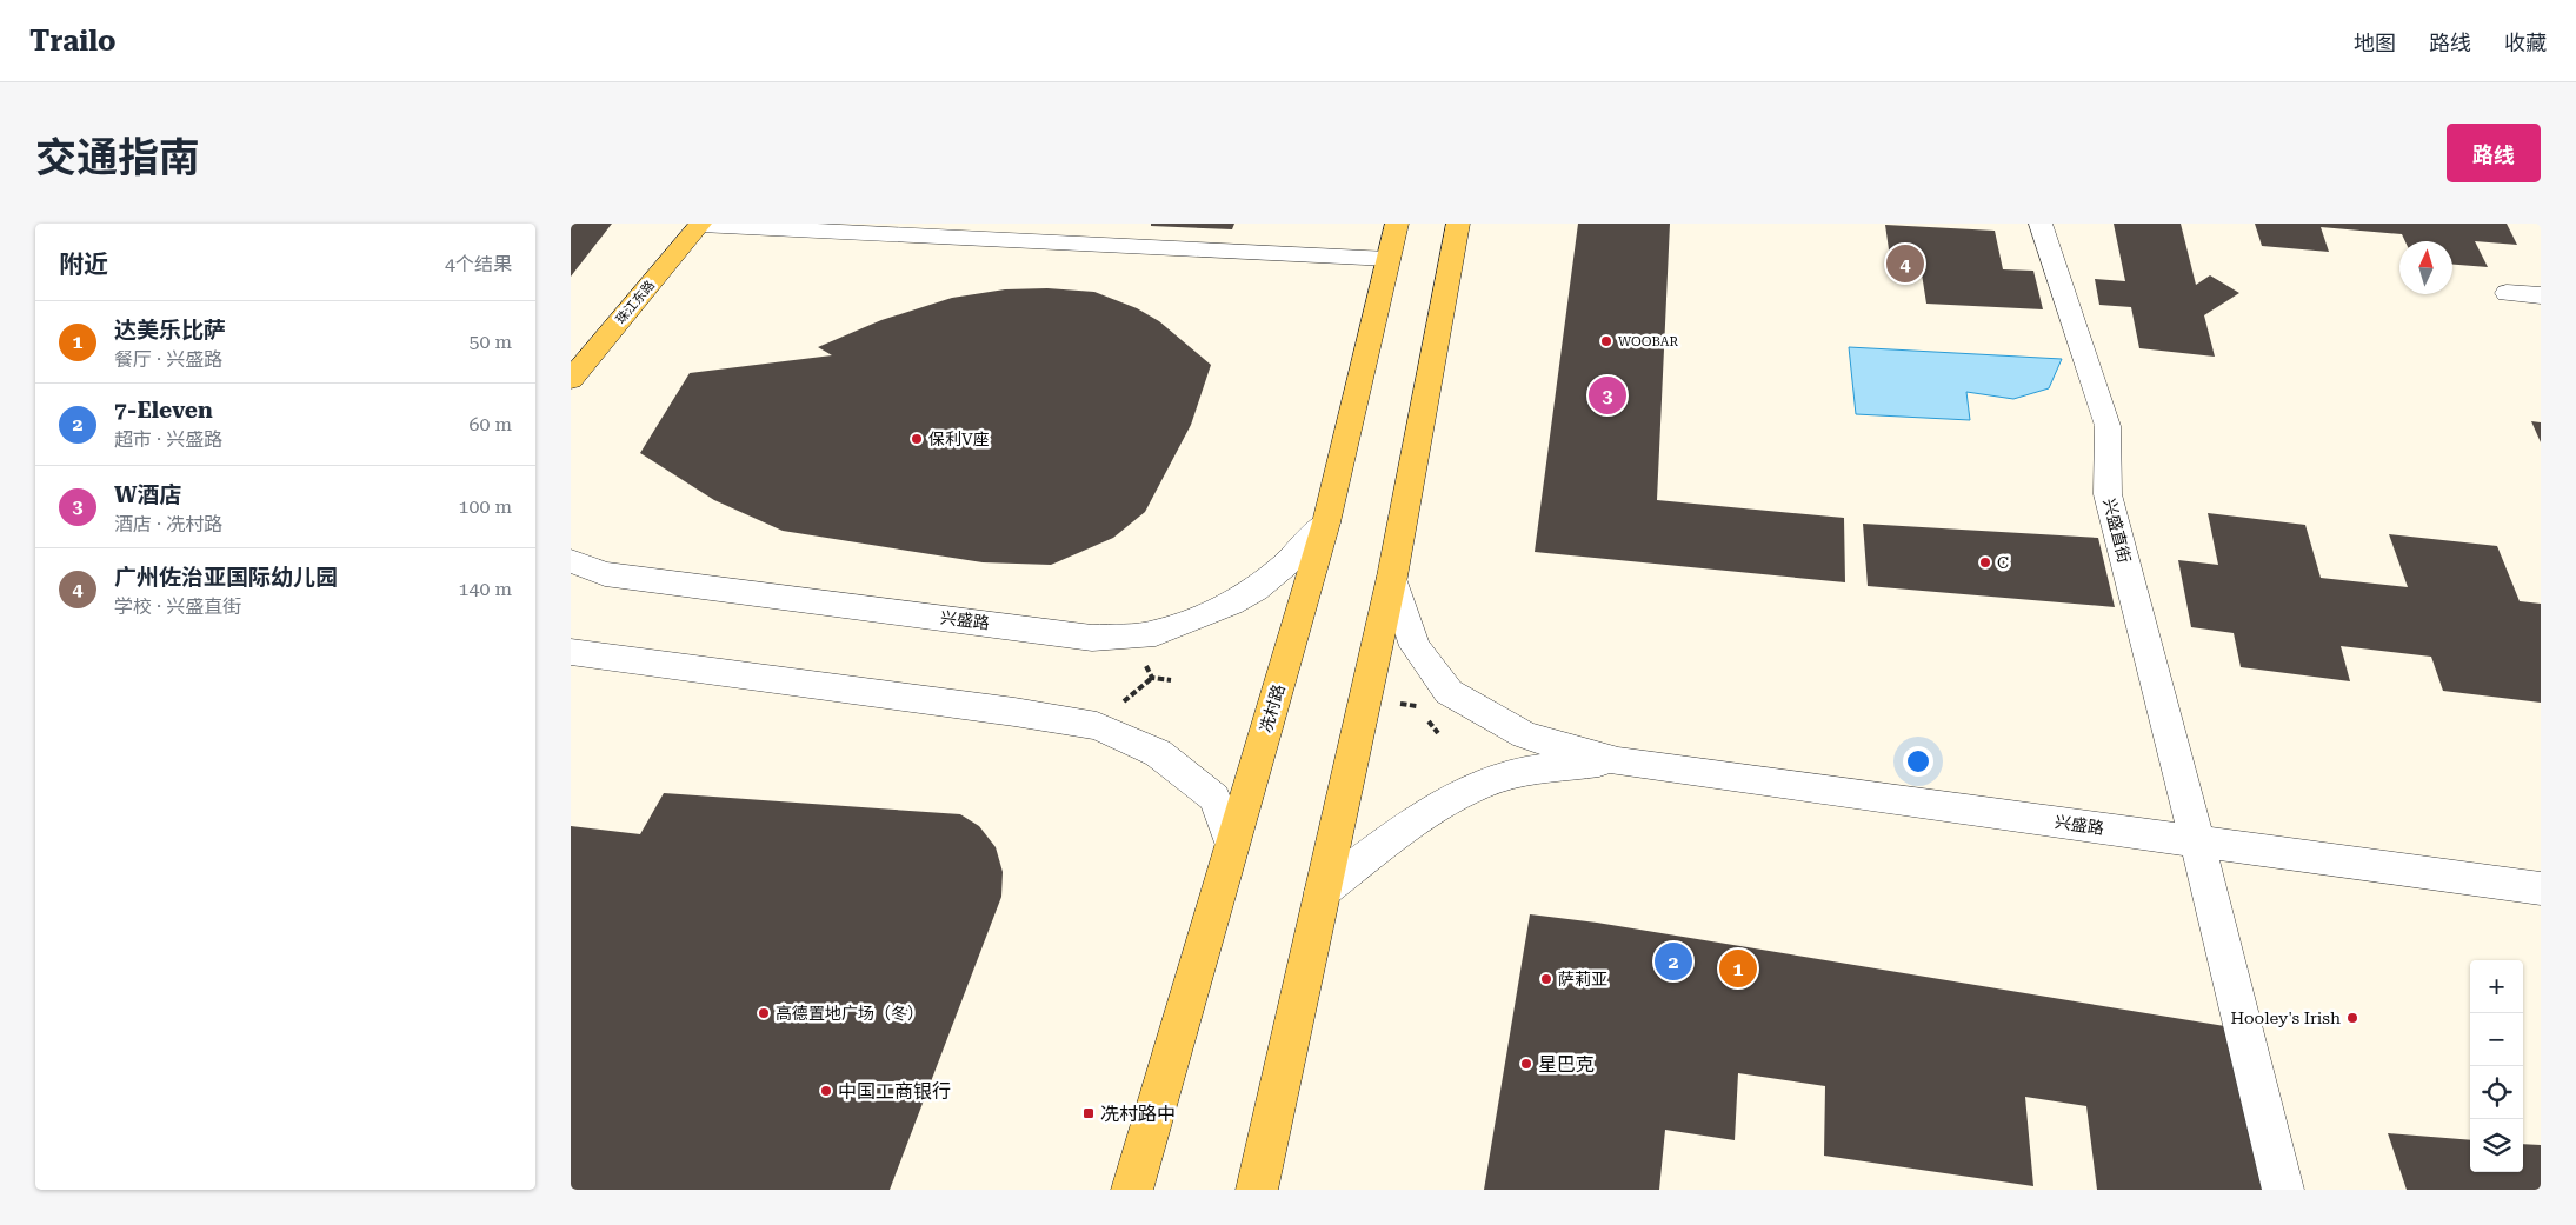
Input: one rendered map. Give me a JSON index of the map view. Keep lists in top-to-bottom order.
{
  "streets": {
    "main road": ["珠江东路", "冼村路"],
    "street": ["兴盛直街", "兴盛路"]
  },
  "crossings": [
    ["兴盛直街", "兴盛路"],
    ["兴盛路", "冼村路"]
  ],
  "places": {
    "other": [
      "WOOBAR",
      "保利V座",
      "C",
      "萨莉亚",
      "高德置地广场（冬）",
      "Hooley's Irish",
      "星巴克",
      "中国工商银行"
    ],
    "transit": ["冼村路中"]
  },
  "north": "top",
  "page": {
    "header": "Trailo",
    "nav": ["地图", "路线", "收藏"],
    "title": "交通指南",
    "buttons": "路线",
    "heading": ["附近", "4个结果"],
    "pins": [
      "4",
      "3",
      "2",
      "1"
    ],
    "list": [
      {
        "mark": "1",
        "name": "达美乐比萨",
        "note": "餐厅 · 兴盛路",
        "value": "50 m"
      },
      {
        "mark": "2",
        "name": "7-Eleven",
        "note": "超市 · 兴盛路",
        "value": "60 m"
      },
      {
        "mark": "3",
        "name": "W酒店",
        "note": "酒店 · 冼村路",
        "value": "100 m"
      },
      {
        "mark": "4",
        "name": "广州佐治亚国际幼儿园",
        "note": "学校 · 兴盛直街",
        "value": "140 m"
      }
    ],
    "map_buttons": ["+", "−"]
  }
}
